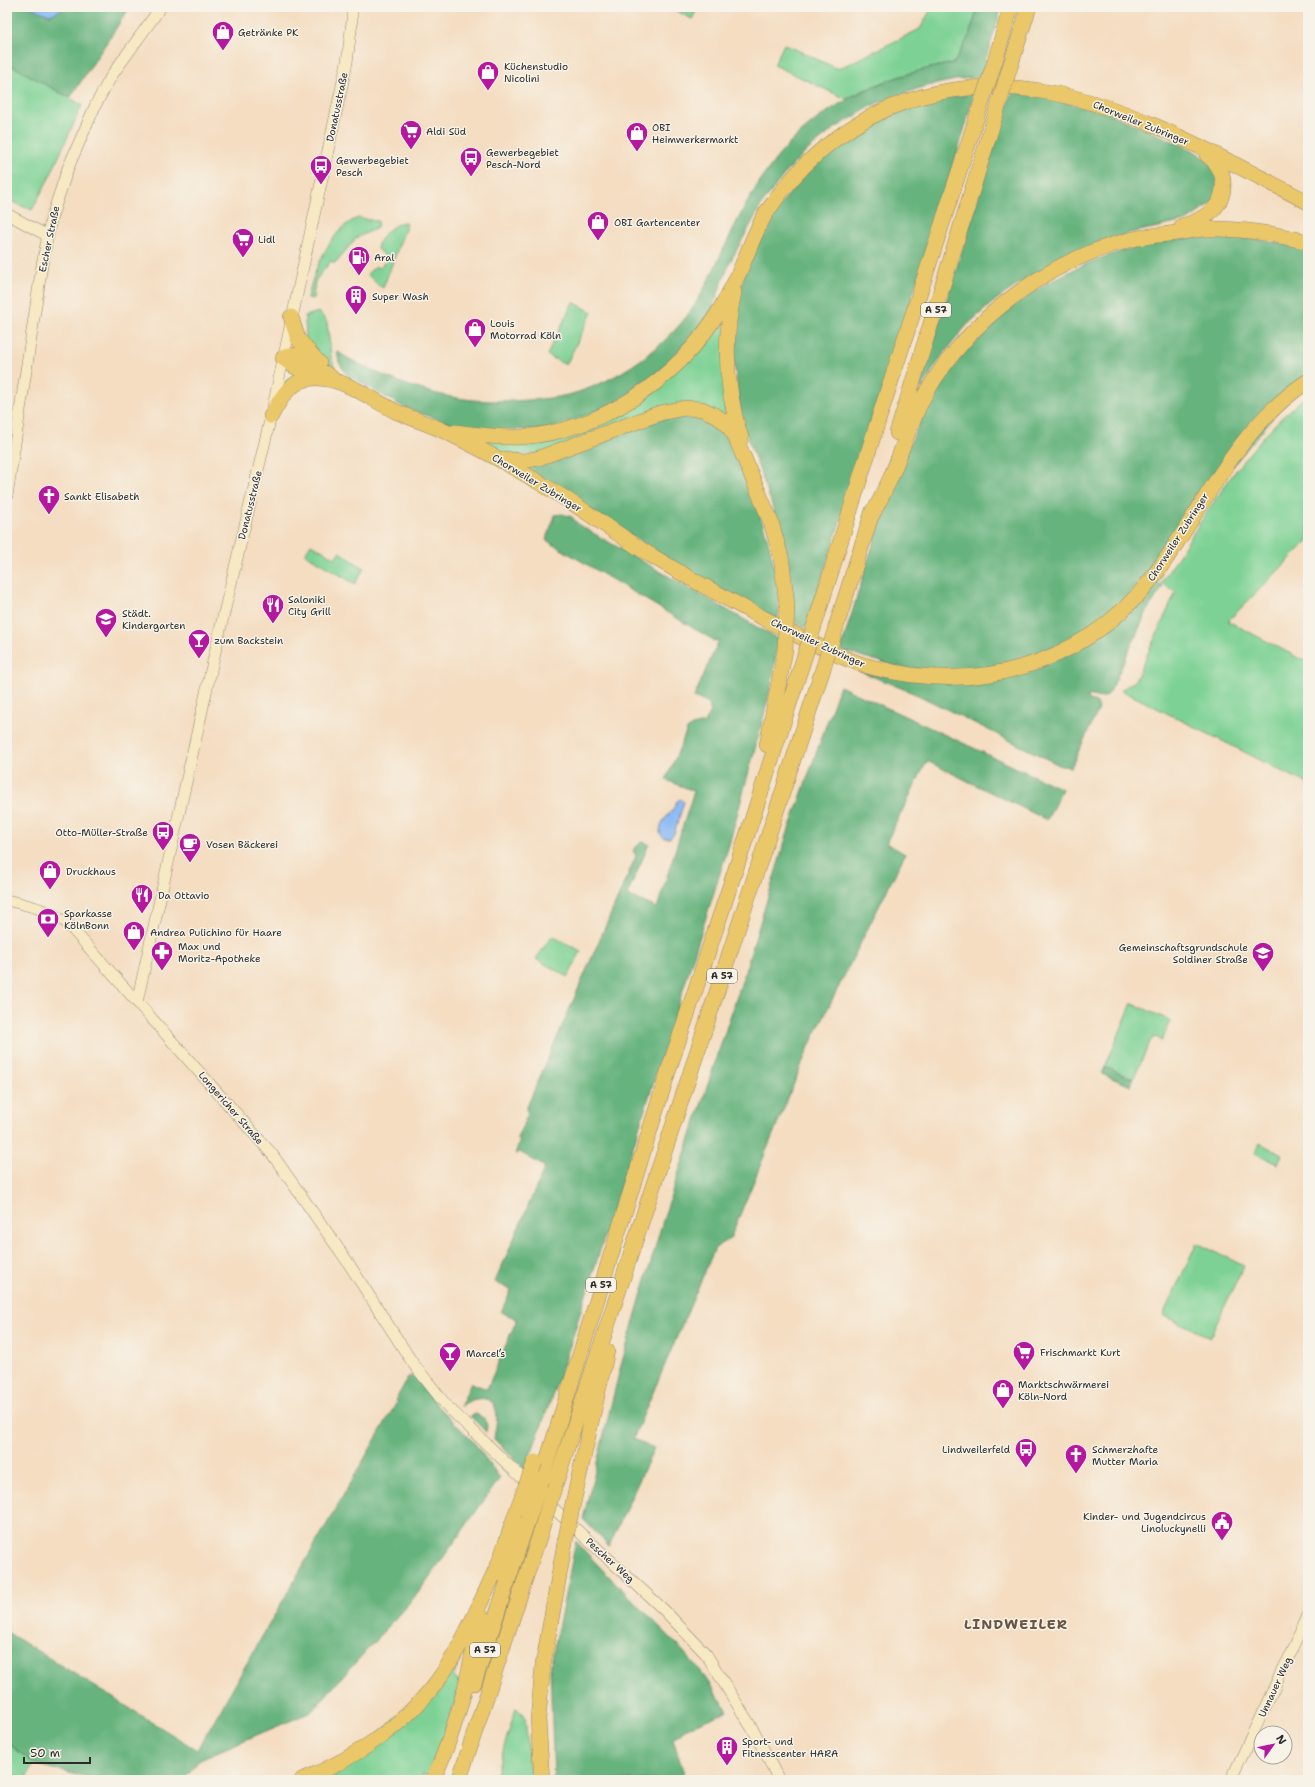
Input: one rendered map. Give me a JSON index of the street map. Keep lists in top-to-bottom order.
{
  "streets": {
    "highway": ["Chorweiler Zubringer", "A 57"],
    "street": [
      "Donatusstraße",
      "Escher Straße",
      "Longericher Straße",
      "Pescher Weg",
      "Unnauer Weg"
    ]
  },
  "crossings": [
    ["Donatusstraße", "Longericher Straße"],
    ["Longericher Straße", "Pescher Weg"]
  ],
  "districts": ["LINDWEILER"],
  "places": {
    "shop": [
      "Getränke PK",
      "Küchenstudio Nicolini",
      "OBI Heimwerkermarkt",
      "OBI Gartencenter",
      "Louis Motorrad Köln",
      "Druckhaus",
      "Andrea Pulichino für Haare",
      "Marktschwärmerei Köln-Nord"
    ],
    "supermarket": ["Aldi Süd", "Lidl", "Frischmarkt Kurt"],
    "bus stop": [
      "Gewerbegebiet Pesch-Nord",
      "Gewerbegebiet Pesch",
      "Otto-Müller-Straße",
      "Lindweilerfeld"
    ],
    "fuel station": ["Aral"],
    "building": ["Super Wash", "Sport- und Fitnesscenter HARA"],
    "church": ["Sankt Elisabeth", "Schmerzhafte Mutter Maria"],
    "restaurant": ["Saloniki City Grill", "Da Ottavio"],
    "school or university": ["Städt. Kindergarten", "Gemeinschaftsgrundschule Soldiner Straße"],
    "bar": ["zum Backstein", "Marcel‘s"],
    "cafe": ["Vosen Bäckerei"],
    "bank": ["Sparkasse KölnBonn"],
    "pharmacy": ["Max und Moritz-Apotheke"],
    "public building": ["Kinder- und Jugendcircus Linoluckynelli"]
  },
  "scale_bar": "50 m",
  "north": "top right"
}
